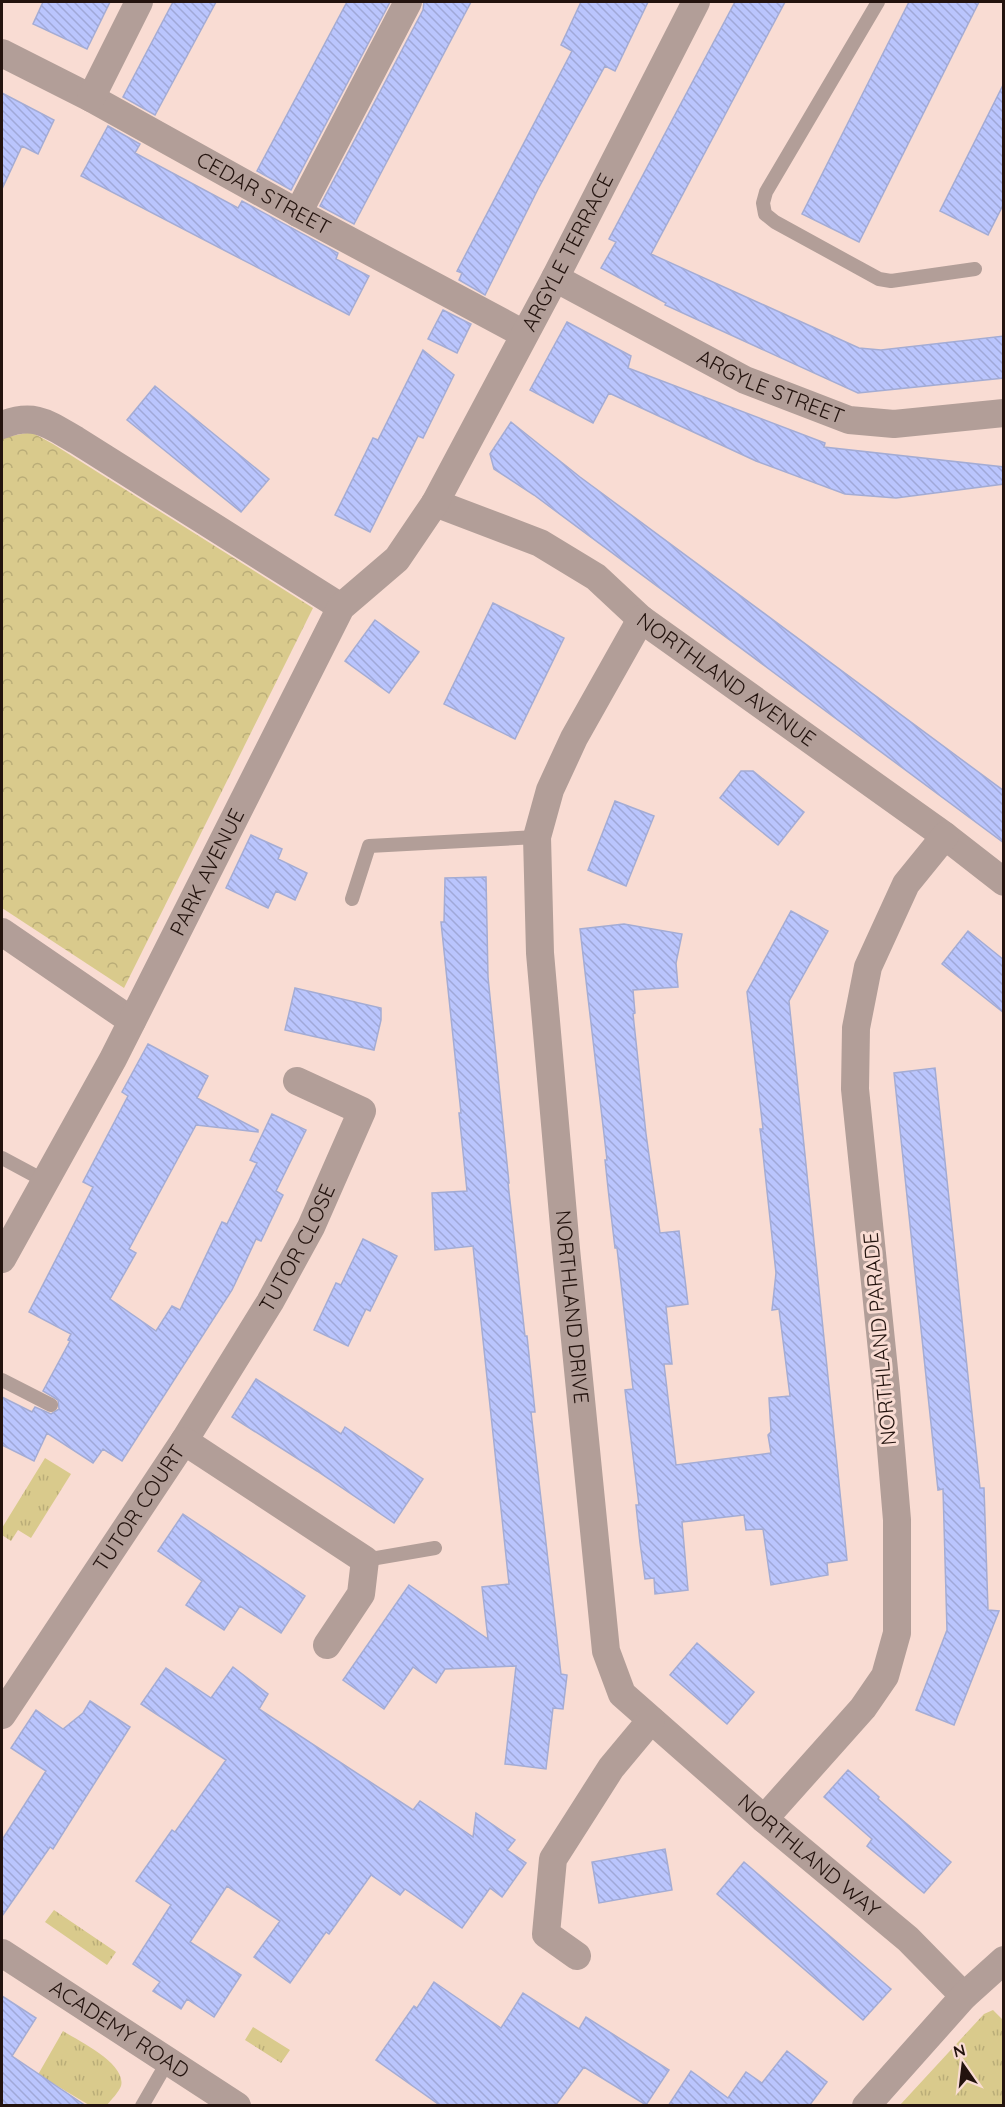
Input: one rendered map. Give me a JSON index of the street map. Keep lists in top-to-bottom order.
{
  "streets": {
    "street": [
      "CEDAR STREET",
      "ARGYLE TERRACE",
      "ARGYLE STREET",
      "NORTHLAND AVENUE",
      "PARK AVENUE",
      "TUTOR CLOSE",
      "NORTHLAND DRIVE",
      "NORTHLAND PARADE",
      "TUTOR COURT",
      "NORTHLAND WAY",
      "ACADEMY ROAD"
    ]
  },
  "crossings": [
    ["CEDAR STREET", "ARGYLE TERRACE"],
    ["ARGYLE TERRACE", "ARGYLE STREET"],
    ["ARGYLE TERRACE", "NORTHLAND AVENUE"],
    ["ARGYLE TERRACE", "PARK AVENUE"],
    ["NORTHLAND AVENUE", "PARK AVENUE"],
    ["NORTHLAND AVENUE", "NORTHLAND DRIVE"],
    ["NORTHLAND AVENUE", "NORTHLAND PARADE"],
    ["TUTOR CLOSE", "TUTOR COURT"],
    ["NORTHLAND DRIVE", "NORTHLAND WAY"],
    ["NORTHLAND PARADE", "NORTHLAND WAY"]
  ],
  "north": "top"
}
